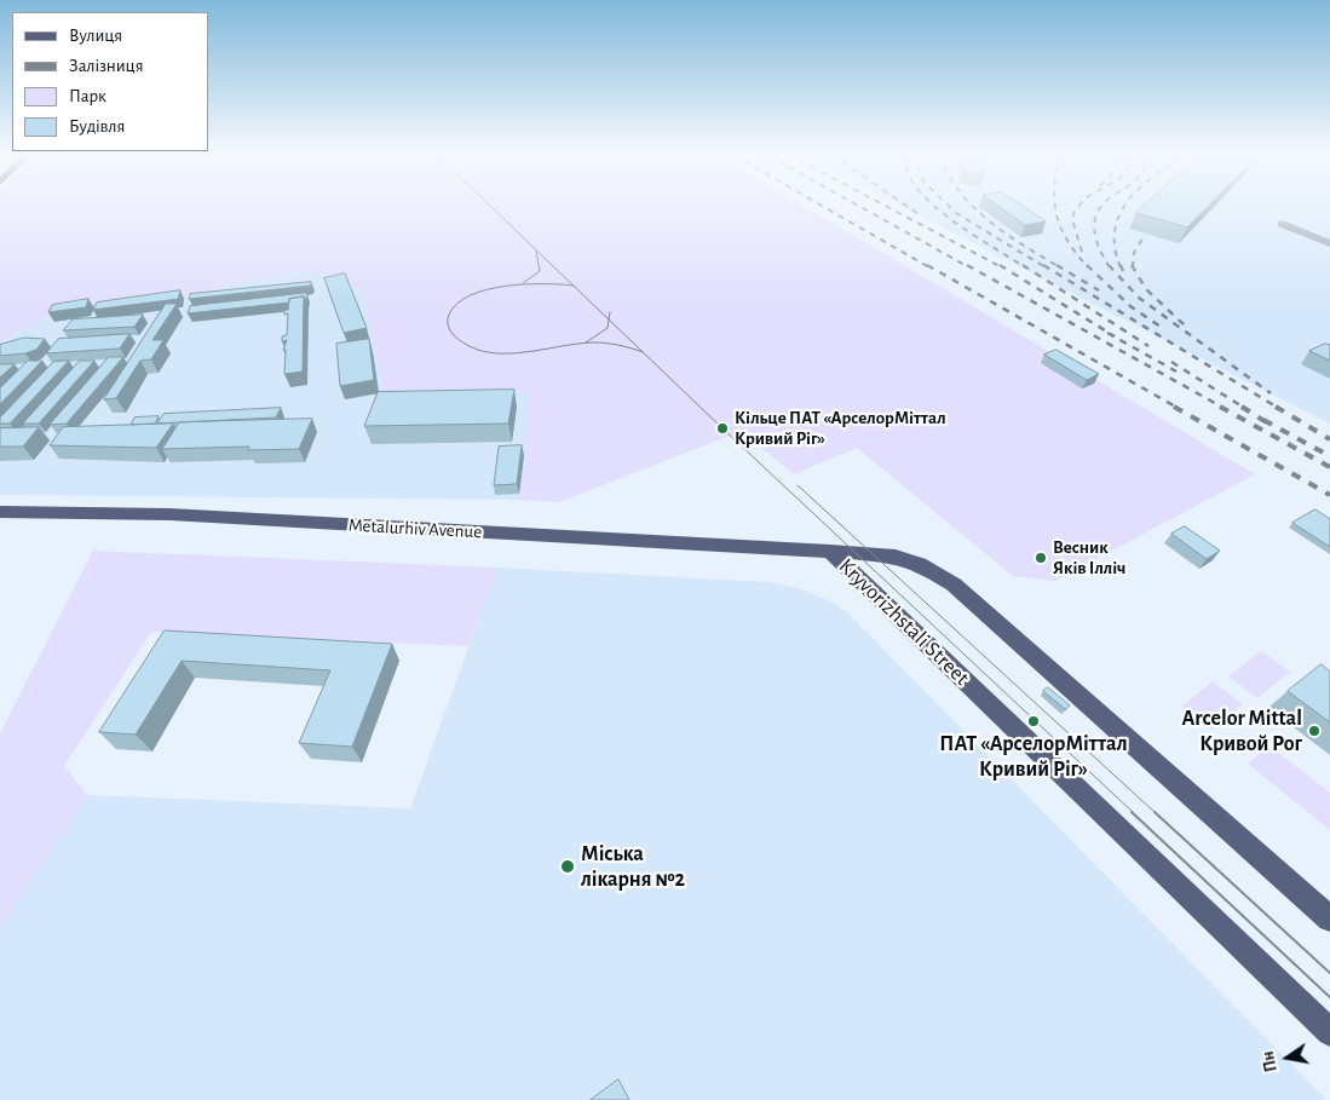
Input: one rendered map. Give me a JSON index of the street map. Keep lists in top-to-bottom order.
{
  "streets": {
    "main road": ["Metalurhiv Avenue", "Kryvorizhstali Street"]
  },
  "crossings": [
    ["Metalurhiv Avenue", "Kryvorizhstali Street"]
  ],
  "places": [
    "Кільце ПАТ «АрселорМіттал Кривий Ріг»",
    "Весник Яків Ілліч",
    "ПАТ «АрселорМіттал Кривий Ріг»",
    "Arcelor Mittal Кривой Рог",
    "Міська лікарня №2"
  ],
  "legend": [
    "Вулиця",
    "Залізниця",
    "Парк",
    "Будівля"
  ],
  "north": "left"
}
